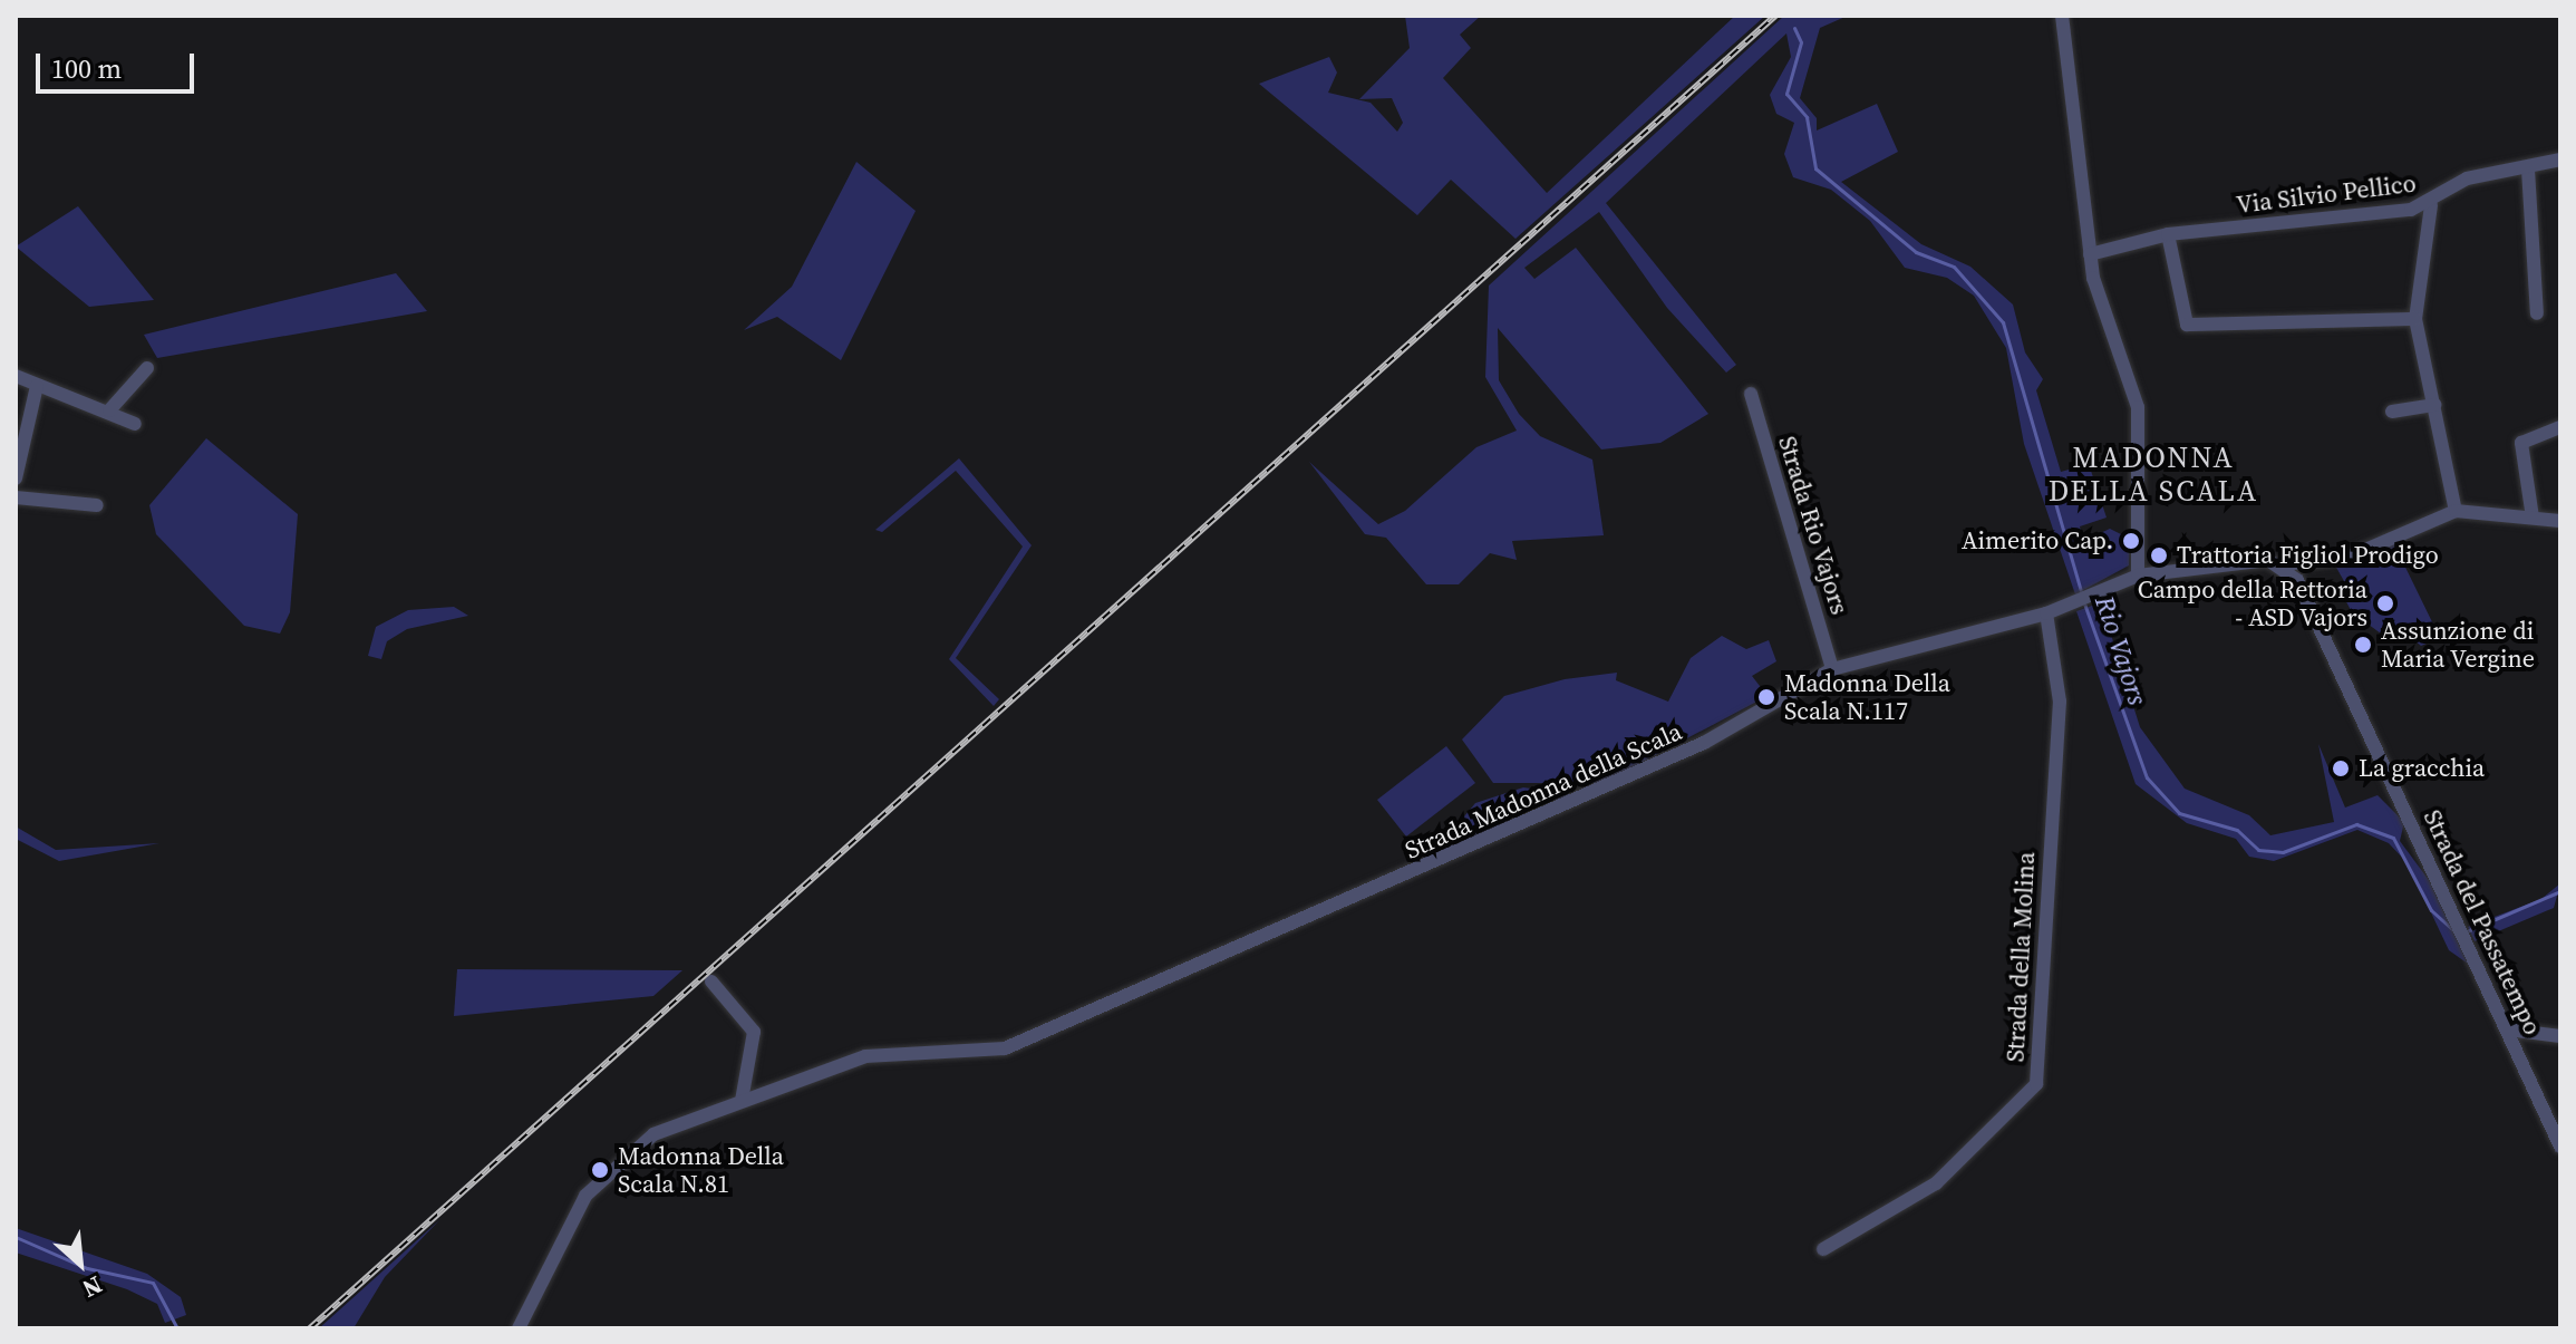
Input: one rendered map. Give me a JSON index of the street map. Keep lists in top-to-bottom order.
{
  "streets": {
    "street": [
      "Via Silvio Pellico",
      "Strada Rio Vajors",
      "Strada Madonna della Scala",
      "Strada del Passatempo",
      "Strada della Molina"
    ]
  },
  "crossings": [
    ["Strada Rio Vajors", "Strada Madonna della Scala"],
    ["Strada Madonna della Scala", "Strada della Molina"]
  ],
  "districts": ["MADONNA DELLA SCALA"],
  "water": ["Rio Vajors"],
  "places": [
    "Aimerito Cap.",
    "Trattoria Figliol Prodigo",
    "Campo della Rettoria - ASD Vajors",
    "Assunzione di Maria Vergine",
    "Madonna Della Scala N.117",
    "La gracchia",
    "Madonna Della Scala N.81"
  ],
  "scale_bar": "100 m",
  "north": "bottom right"
}
